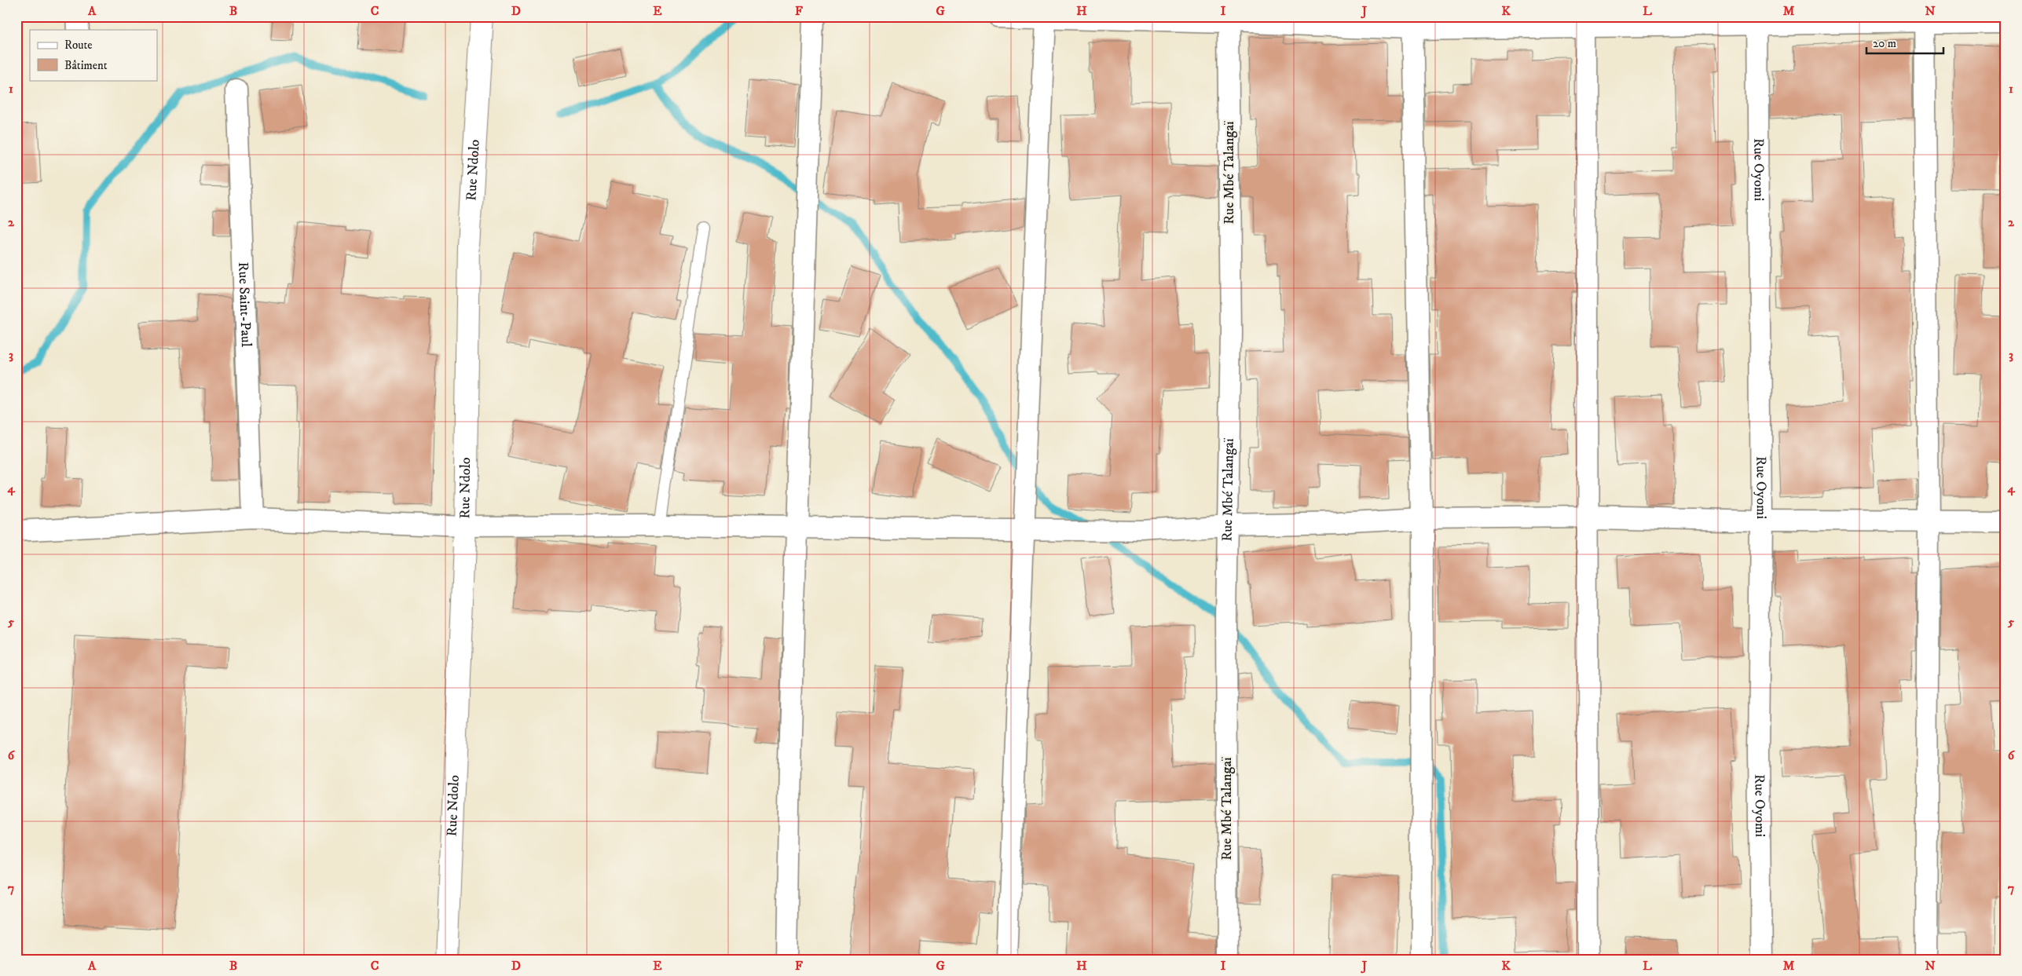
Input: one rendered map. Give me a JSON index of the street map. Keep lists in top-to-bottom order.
{
  "streets": {
    "main road": ["Rue Ndolo"],
    "street": ["Rue Oyomi", "Rue Mbé Talangaï", "Rue Saint-Paul"]
  },
  "legend": ["Route", "Bâtiment"],
  "scale_bar": "20 m",
  "grid": {
    "columns": [
      "A",
      "B",
      "C",
      "D",
      "E",
      "F",
      "G",
      "H",
      "I",
      "J",
      "K",
      "L",
      "M",
      "N"
    ],
    "rows": [
      "1",
      "2",
      "3",
      "4",
      "5",
      "6",
      "7"
    ]
  }
}
